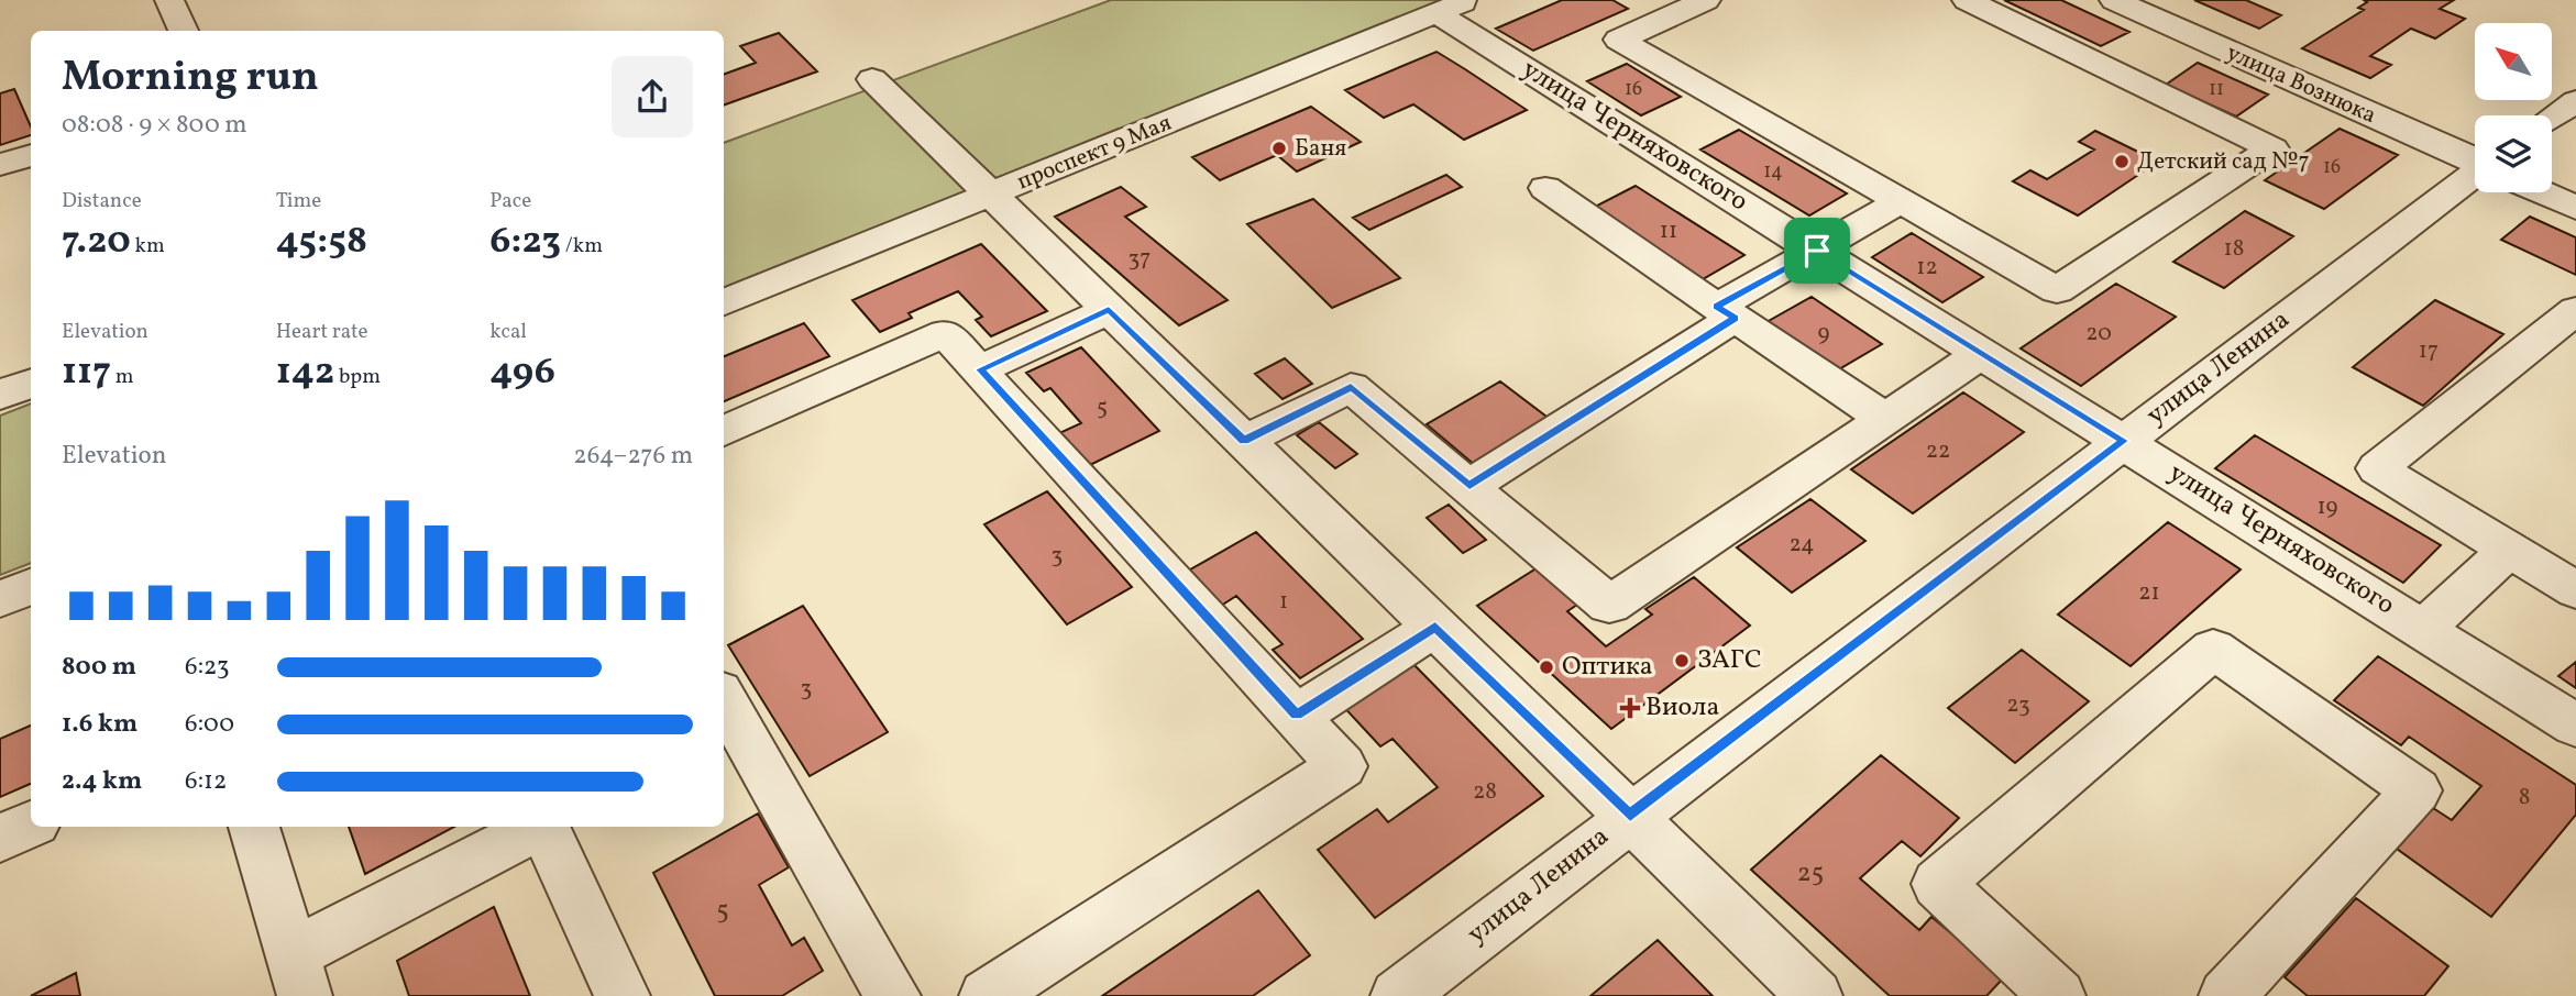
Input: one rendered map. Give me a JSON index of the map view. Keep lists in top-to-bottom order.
{
  "streets": {
    "street": [
      "улица Вознюка",
      "улица Черняховского",
      "проспект 9 Мая",
      "улица Ленина"
    ]
  },
  "crossings": [
    ["улица Черняховского", "проспект 9 Мая"],
    ["улица Черняховского", "улица Ленина"]
  ],
  "places": {
    "other": [
      "Баня",
      "Детский сад №7",
      "ЗАГС",
      "Оптика"
    ],
    "health": ["Виола"]
  },
  "house_numbers": [
    "16",
    "11",
    "16",
    "14",
    "11",
    "18",
    "37",
    "12",
    "9",
    "20",
    "17",
    "5",
    "22",
    "19",
    "24",
    "3",
    "21",
    "1",
    "3",
    "23",
    "28",
    "8",
    "25",
    "5"
  ],
  "north": "top left",
  "page": {
    "heading": ["Morning run", "08:08 · 9 × 800 m"],
    "stats": [
      ["Distance", "7.20 km"],
      ["Time", "45:58"],
      ["Pace", "6:23 /km"],
      ["Elevation", "117 m"],
      ["Heart rate", "142 bpm"],
      ["kcal", "496"]
    ],
    "chart": ["Elevation", "264–276 m"],
    "list": [
      {
        "name": "800 m",
        "note": "6:23"
      },
      {
        "name": "1.6 km",
        "note": "6:00"
      },
      {
        "name": "2.4 km",
        "note": "6:12"
      }
    ]
  }
}
